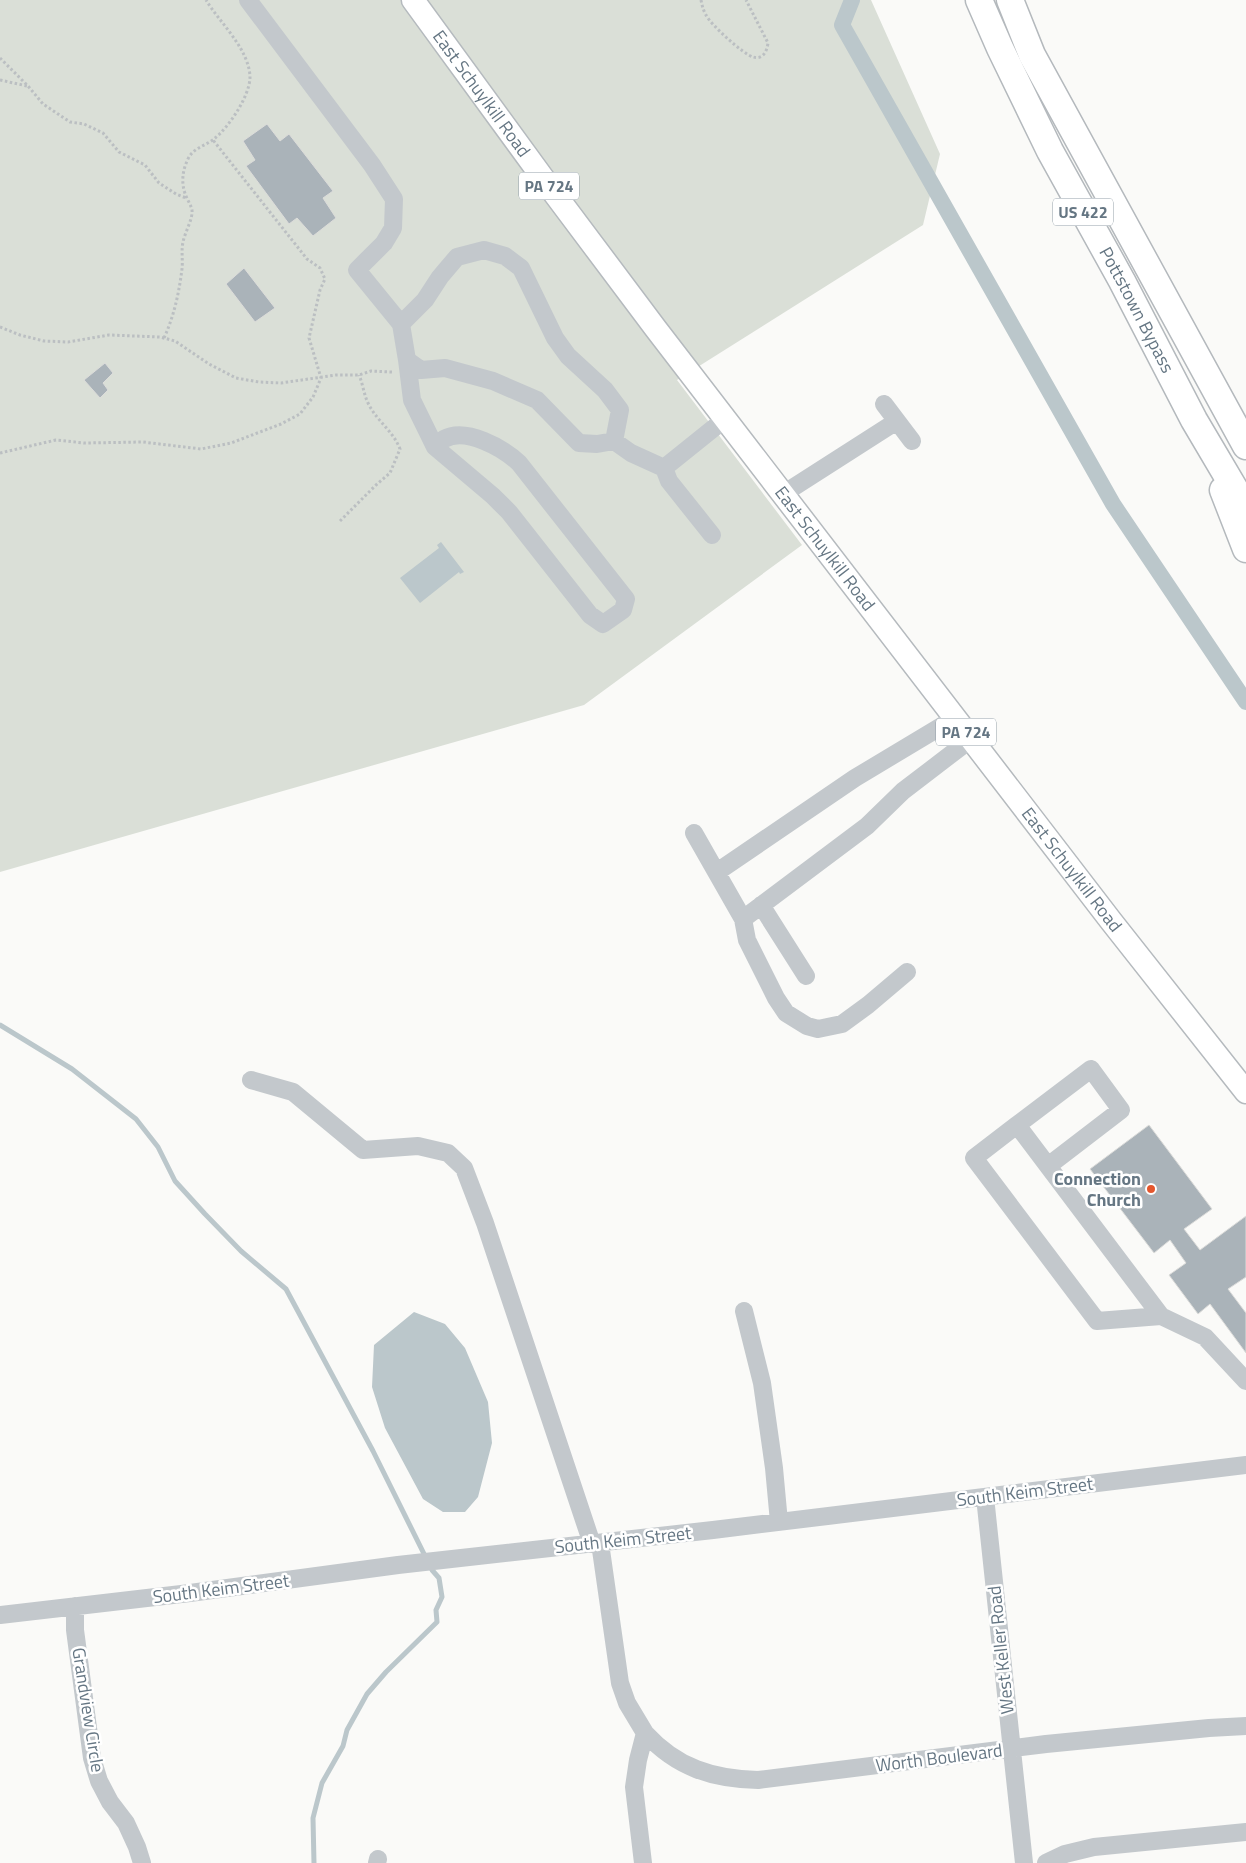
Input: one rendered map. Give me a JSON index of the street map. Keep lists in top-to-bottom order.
{
  "streets": {
    "highway": ["US 422", "Pottstown Bypass"],
    "main road": ["East Schuylkill Road", "PA 724"],
    "street": [
      "South Keim Street",
      "West Keller Road",
      "Grandview Circle",
      "Worth Boulevard"
    ]
  },
  "crossings": [
    ["South Keim Street", "West Keller Road"],
    ["South Keim Street", "Grandview Circle"],
    ["South Keim Street", "Worth Boulevard"],
    ["West Keller Road", "Worth Boulevard"]
  ],
  "places": ["Connection Church"]
}
